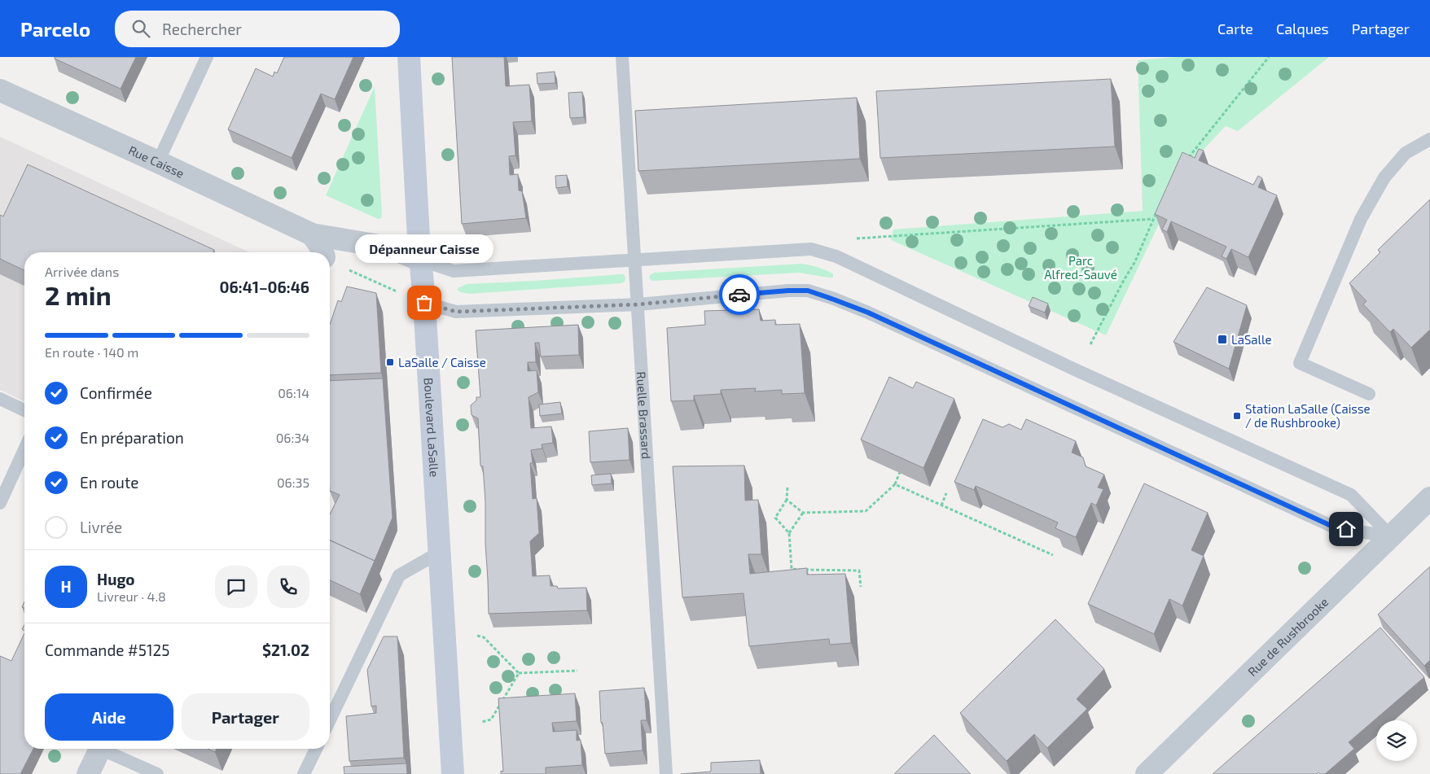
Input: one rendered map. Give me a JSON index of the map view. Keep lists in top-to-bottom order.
{
  "streets": {
    "main road": ["Boulevard LaSalle"],
    "street": ["Rue Caisse", "Rue de Rushbrooke"],
    "lane": ["Ruelle Brassard"]
  },
  "crossings": [
    ["Rue Caisse", "Boulevard LaSalle"]
  ],
  "parks": ["Parc Alfred-Sauvé"],
  "places": {
    "other": ["Dépanneur Caisse"],
    "transit": ["LaSalle", "LaSalle / Caisse", "Station LaSalle (Caisse / de Rushbrooke)"]
  },
  "page": {
    "header": "Parcelo",
    "search": "Rechercher",
    "nav": ["Carte", "Calques", "Partager"],
    "bubble": "Dépanneur Caisse",
    "heading": ["2 min", "Arrivée dans", "06:41–06:46"],
    "panel": [
      "Hugo",
      "Livreur · 4.8",
      "Commande #5125",
      "$21.02"
    ],
    "bar": "En route · 140 m",
    "list": [
      ["Confirmée", "06:14"],
      ["En préparation", "06:34"],
      ["En route", "06:35"],
      "Livrée"
    ],
    "round": "H",
    "buttons": ["Aide", "Partager"]
  }
}
